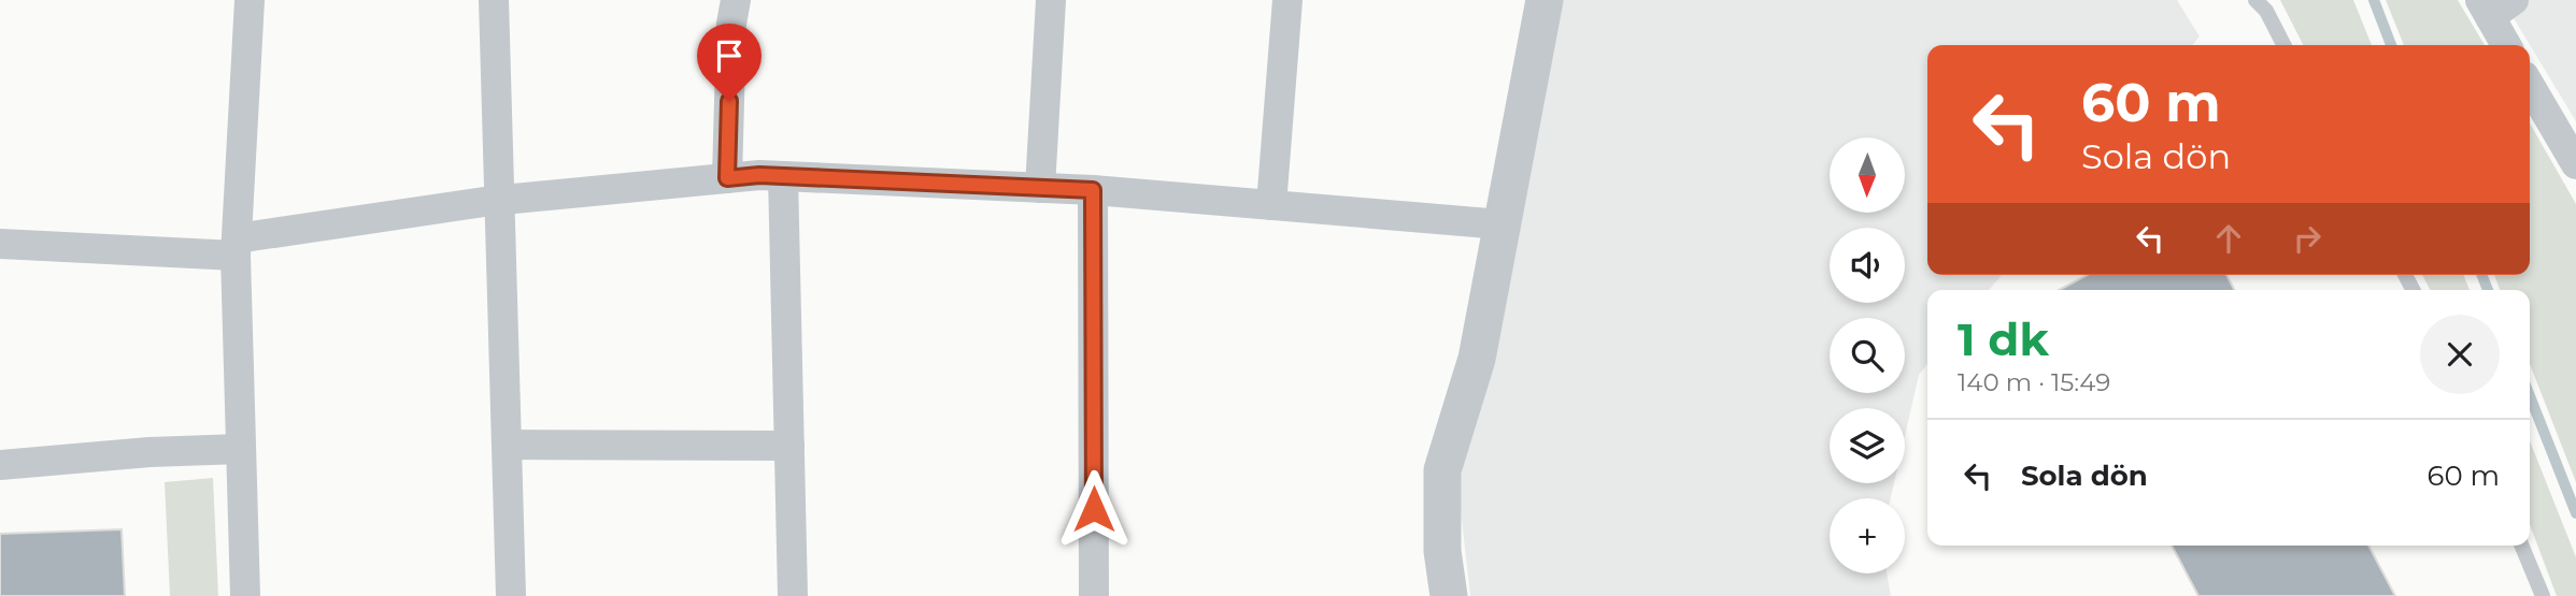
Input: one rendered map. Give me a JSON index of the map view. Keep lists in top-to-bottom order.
{
  "north": "bottom",
  "page": {
    "turn": ["60 m", "Sola dön"],
    "map_buttons": "+",
    "heading": ["1 dk", "140 m · 15:49"],
    "list": [
      {
        "name": "Sola dön",
        "value": "60 m"
      }
    ]
  }
}
